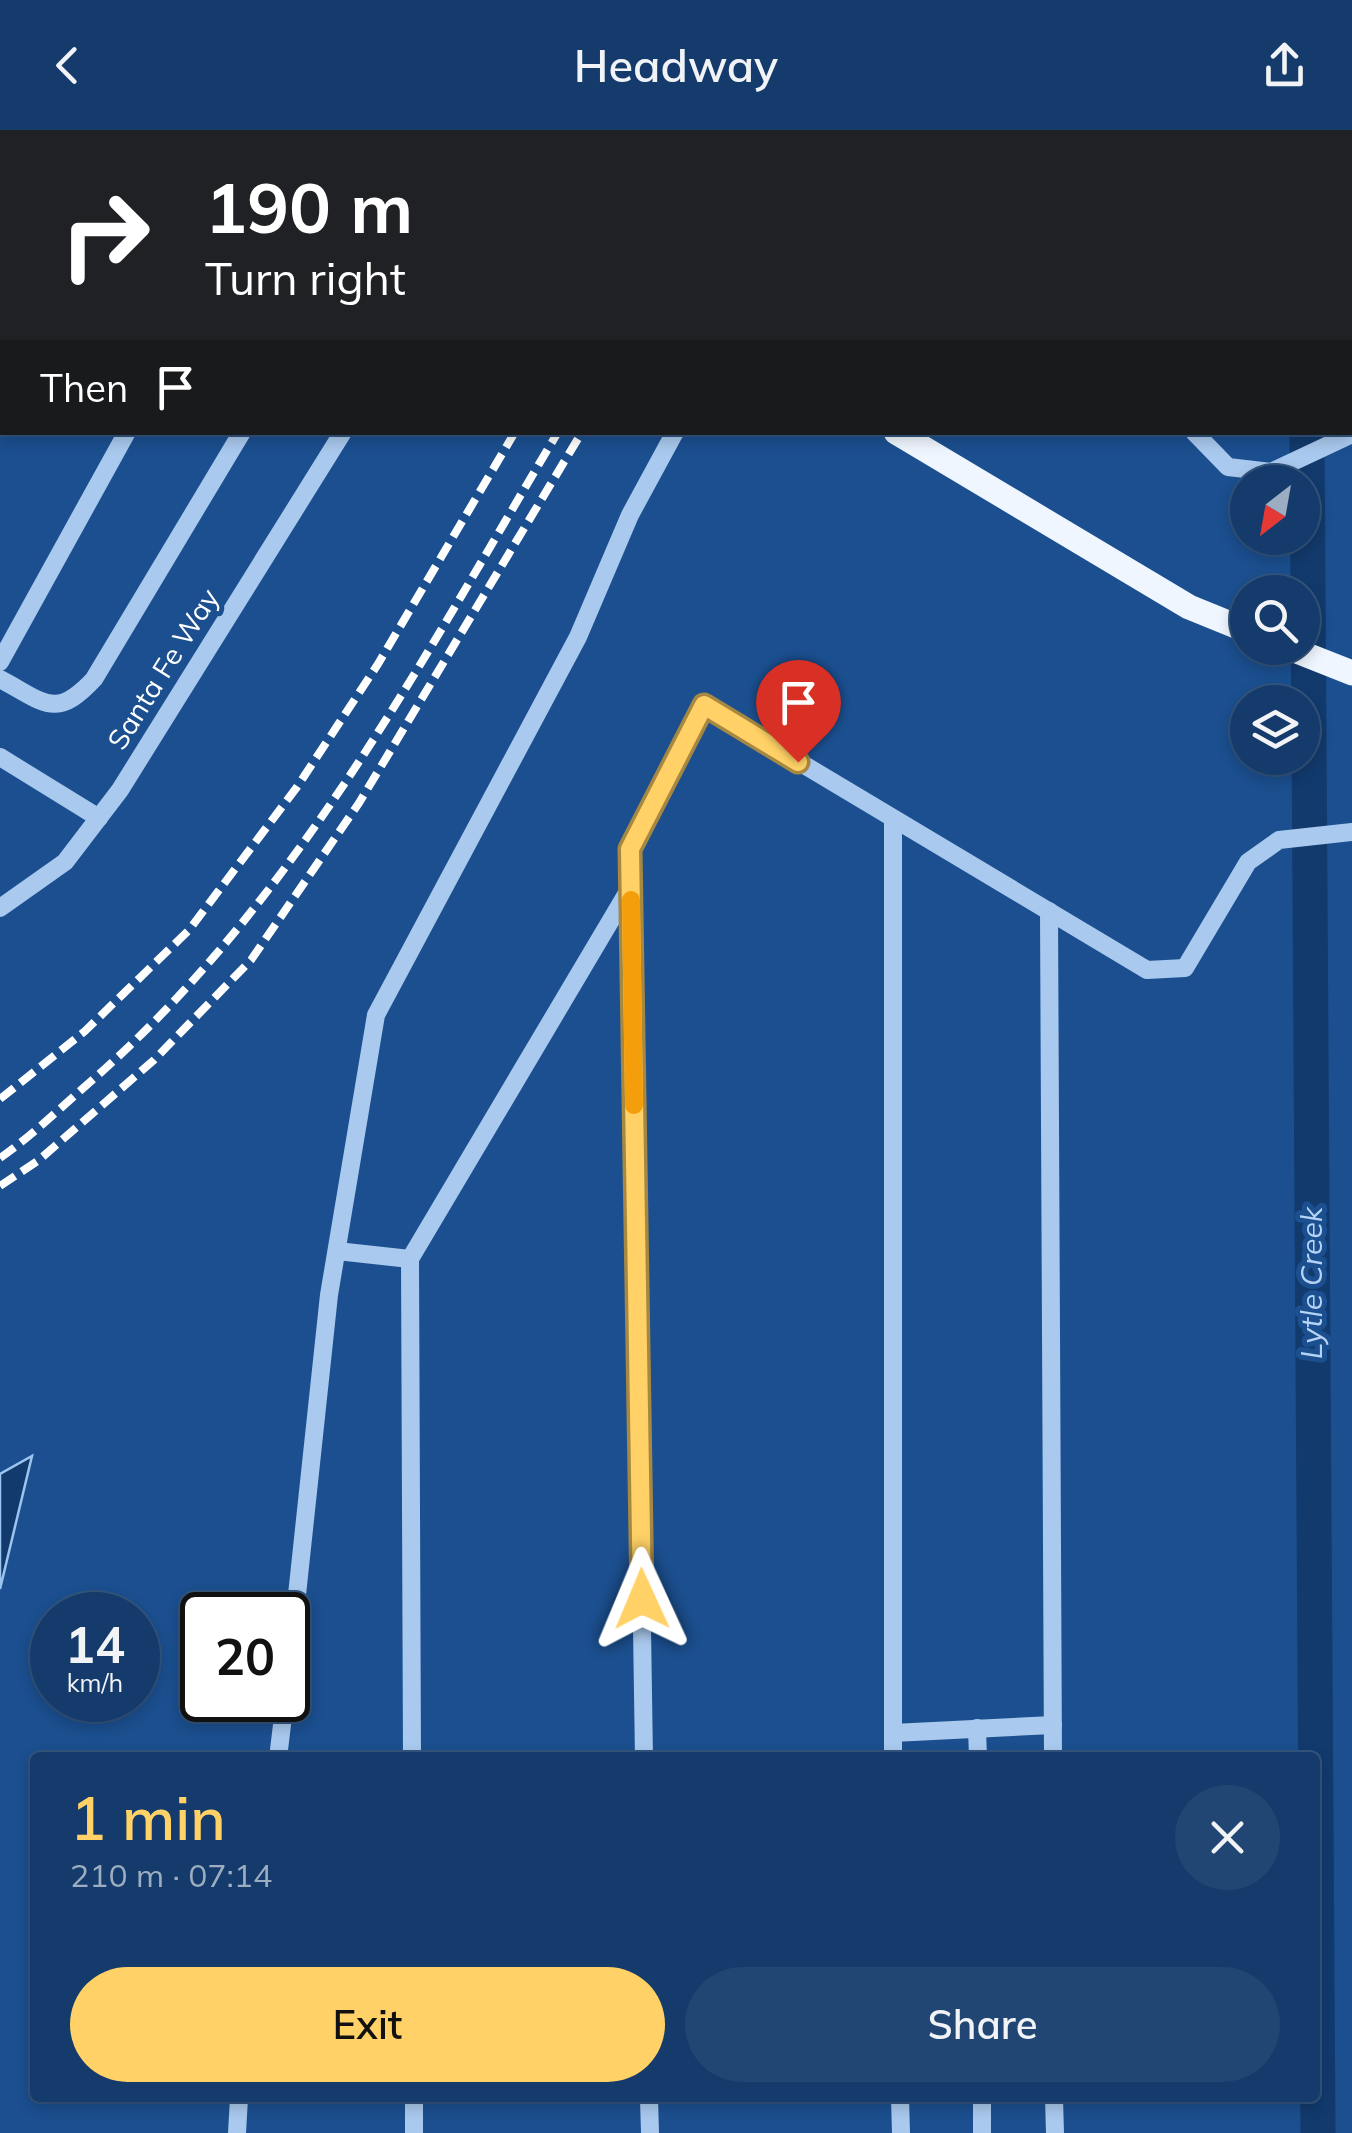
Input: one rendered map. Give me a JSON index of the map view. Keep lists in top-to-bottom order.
{
  "streets": {
    "street": ["Santa Fe Way"]
  },
  "water": ["Lytle Creek"],
  "north": "bottom left",
  "page": {
    "header": "Headway",
    "turn": ["190 m", "Turn right"],
    "then": "Then",
    "speed": "14 km/h",
    "limit": "20",
    "heading": ["1 min", "210 m · 07:14"],
    "buttons": ["Exit", "Share"]
  }
}
